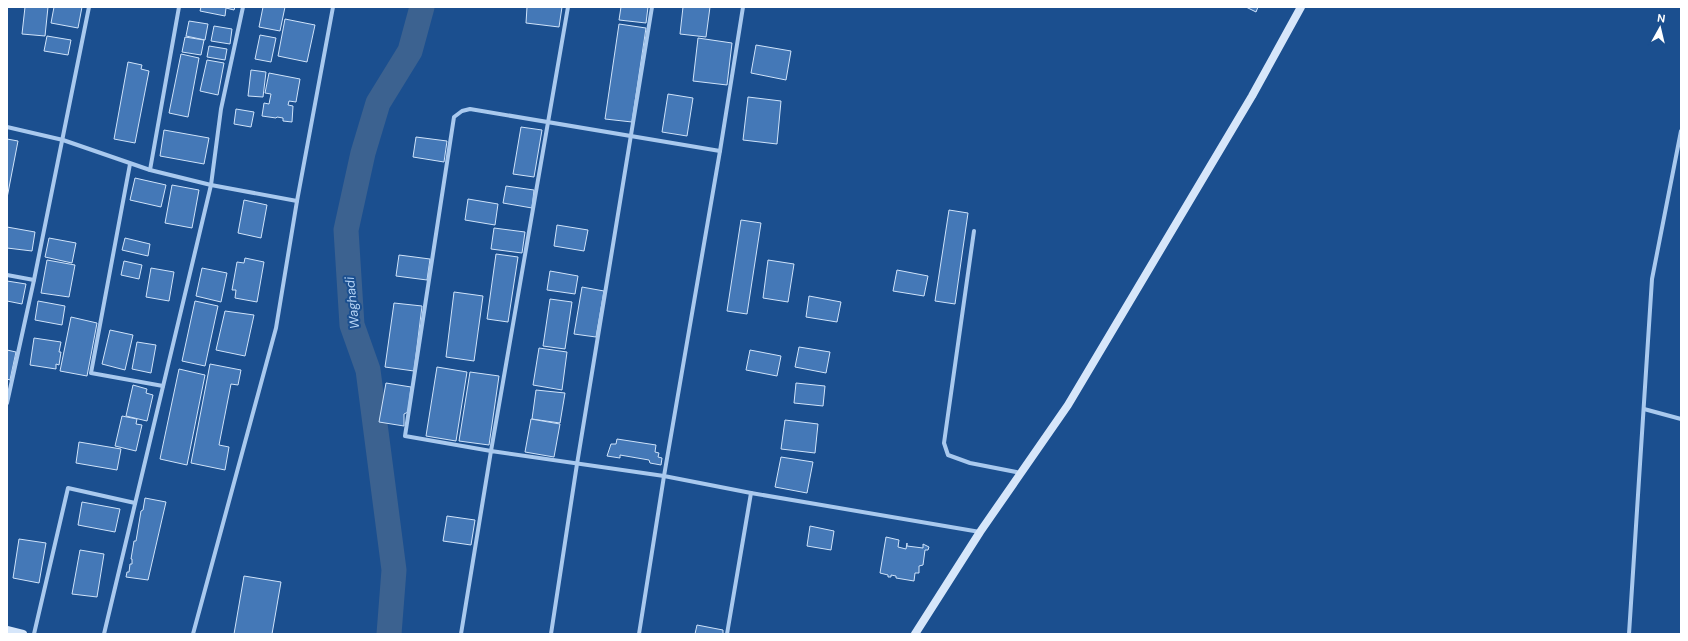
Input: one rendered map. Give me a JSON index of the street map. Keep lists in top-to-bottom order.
{
  "water": ["Waghadi"],
  "north": "top"
}
